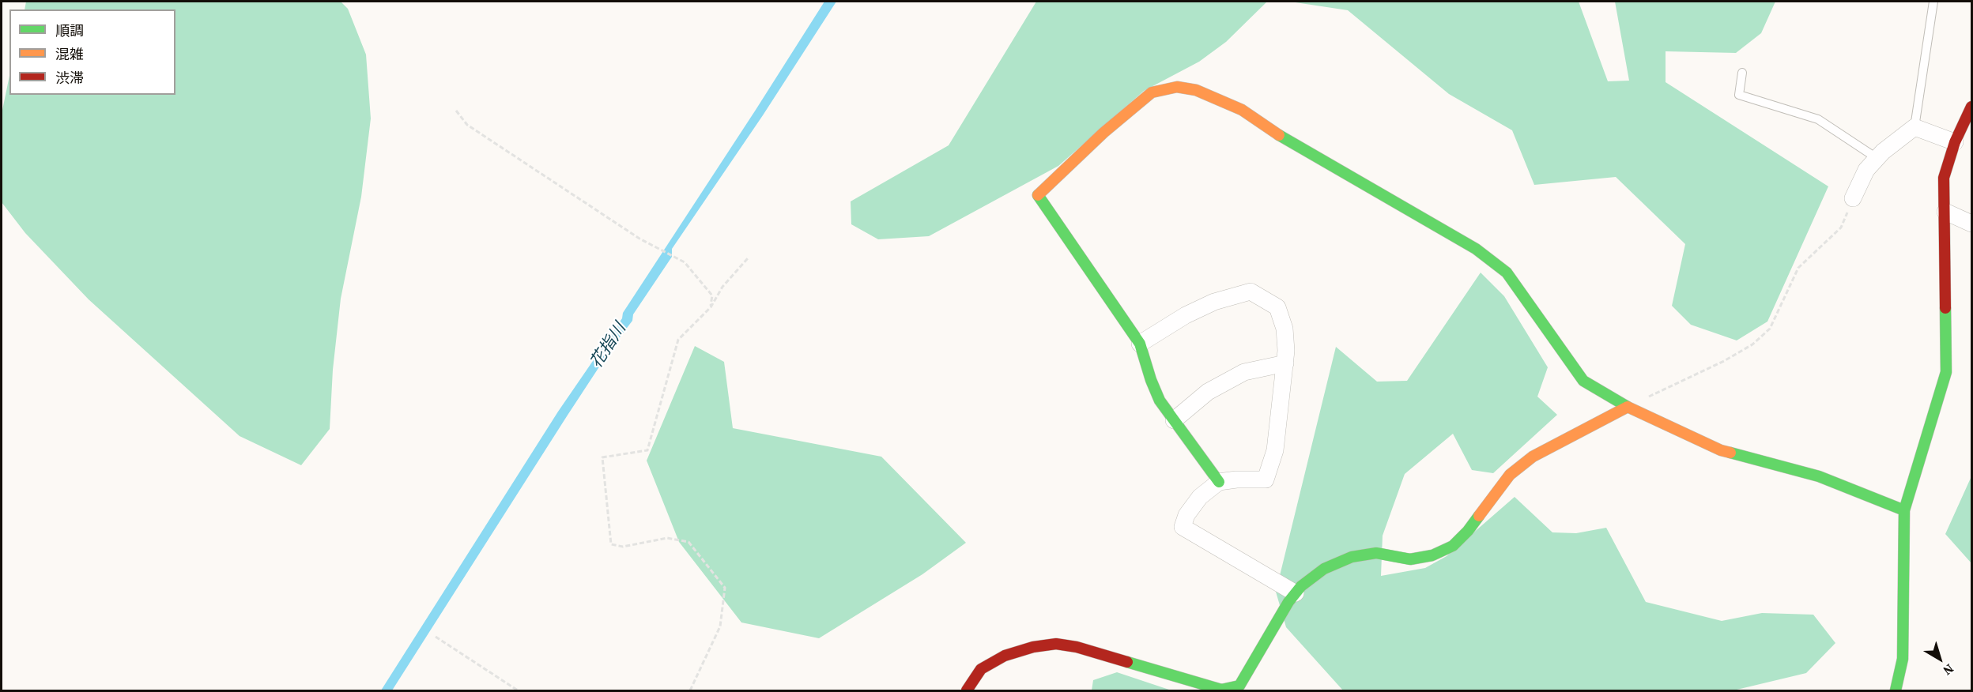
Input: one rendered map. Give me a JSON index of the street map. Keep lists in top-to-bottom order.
{
  "water": ["花指川"],
  "legend": ["順調", "混雑", "渋滞"],
  "north": "bottom right"
}
